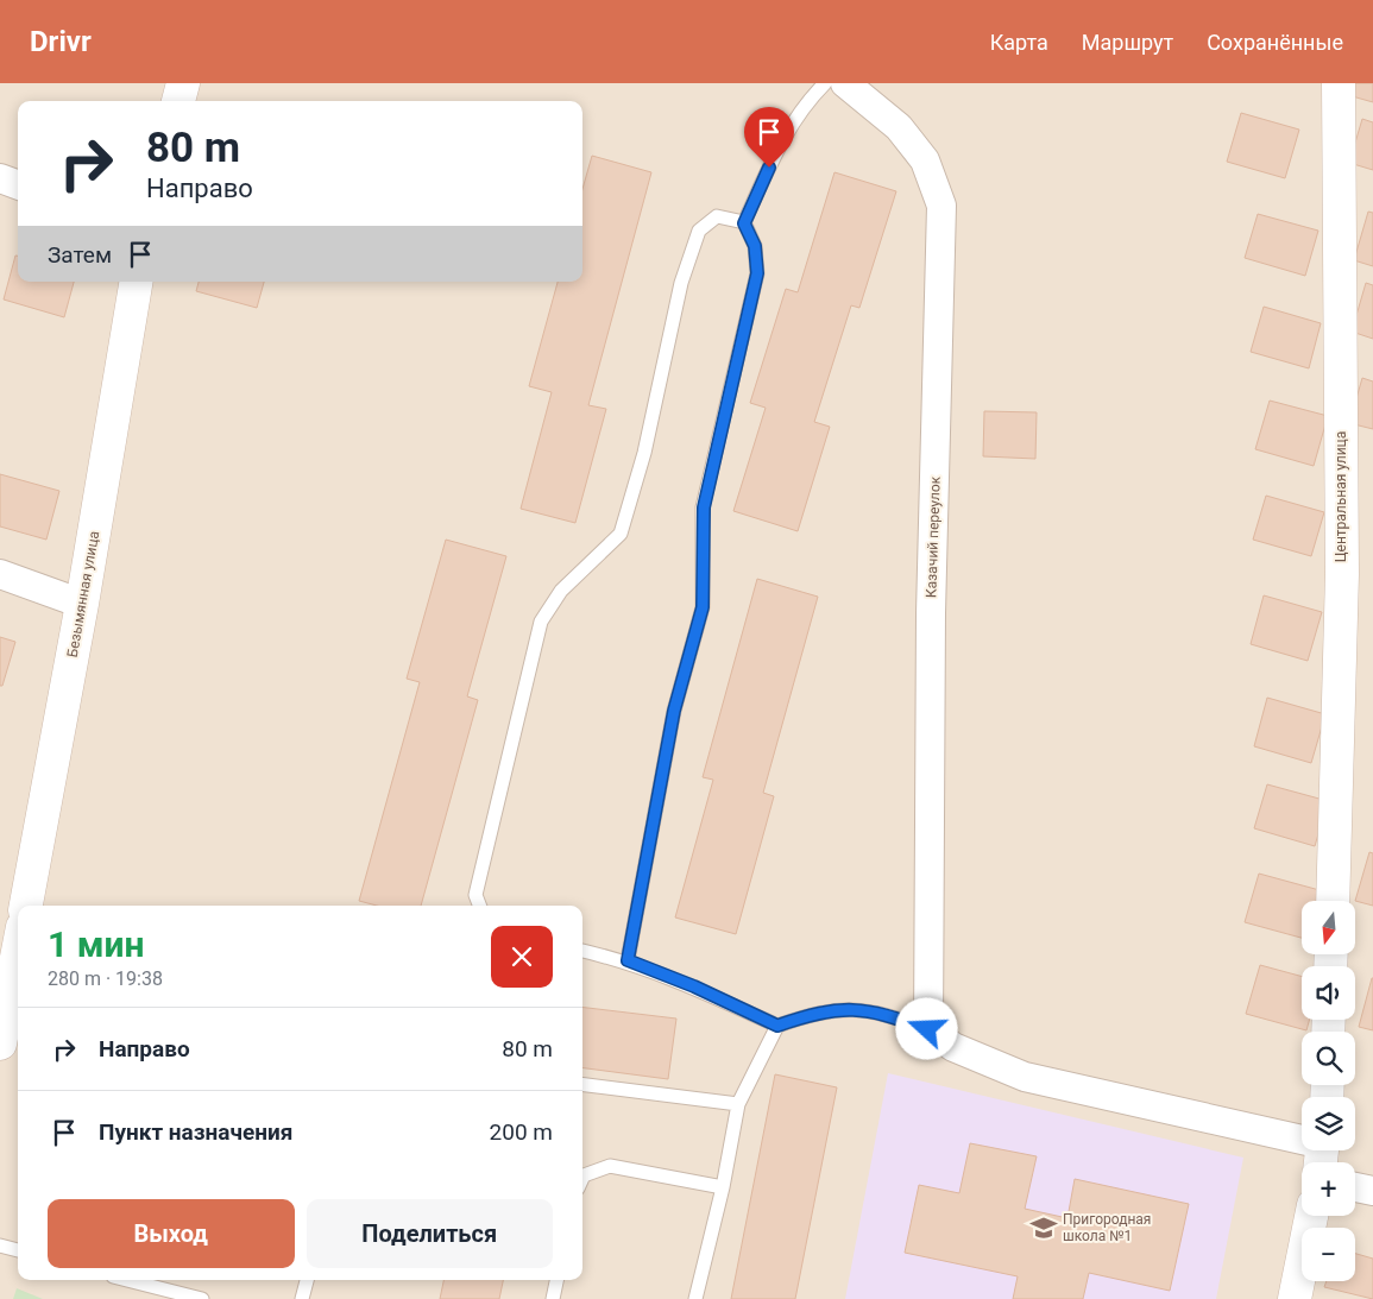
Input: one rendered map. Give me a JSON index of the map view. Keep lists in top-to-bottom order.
{
  "streets": {
    "street": ["Центральная улица", "Казачий переулок", "Безымянная улица"]
  },
  "places": {
    "school or university": ["Пригородная школа №1"]
  },
  "north": "bottom",
  "page": {
    "header": "Drivr",
    "nav": ["Карта", "Маршрут", "Сохранённые"],
    "turn": ["80 m", "Направо"],
    "then": "Затем",
    "map_buttons": ["+", "−"],
    "heading": ["1 мин", "280 m · 19:38"],
    "list": [
      {
        "name": "Направо",
        "value": "80 m"
      },
      {
        "name": "Пункт назначения",
        "value": "200 m"
      }
    ],
    "buttons": ["Выход", "Поделиться"]
  }
}
